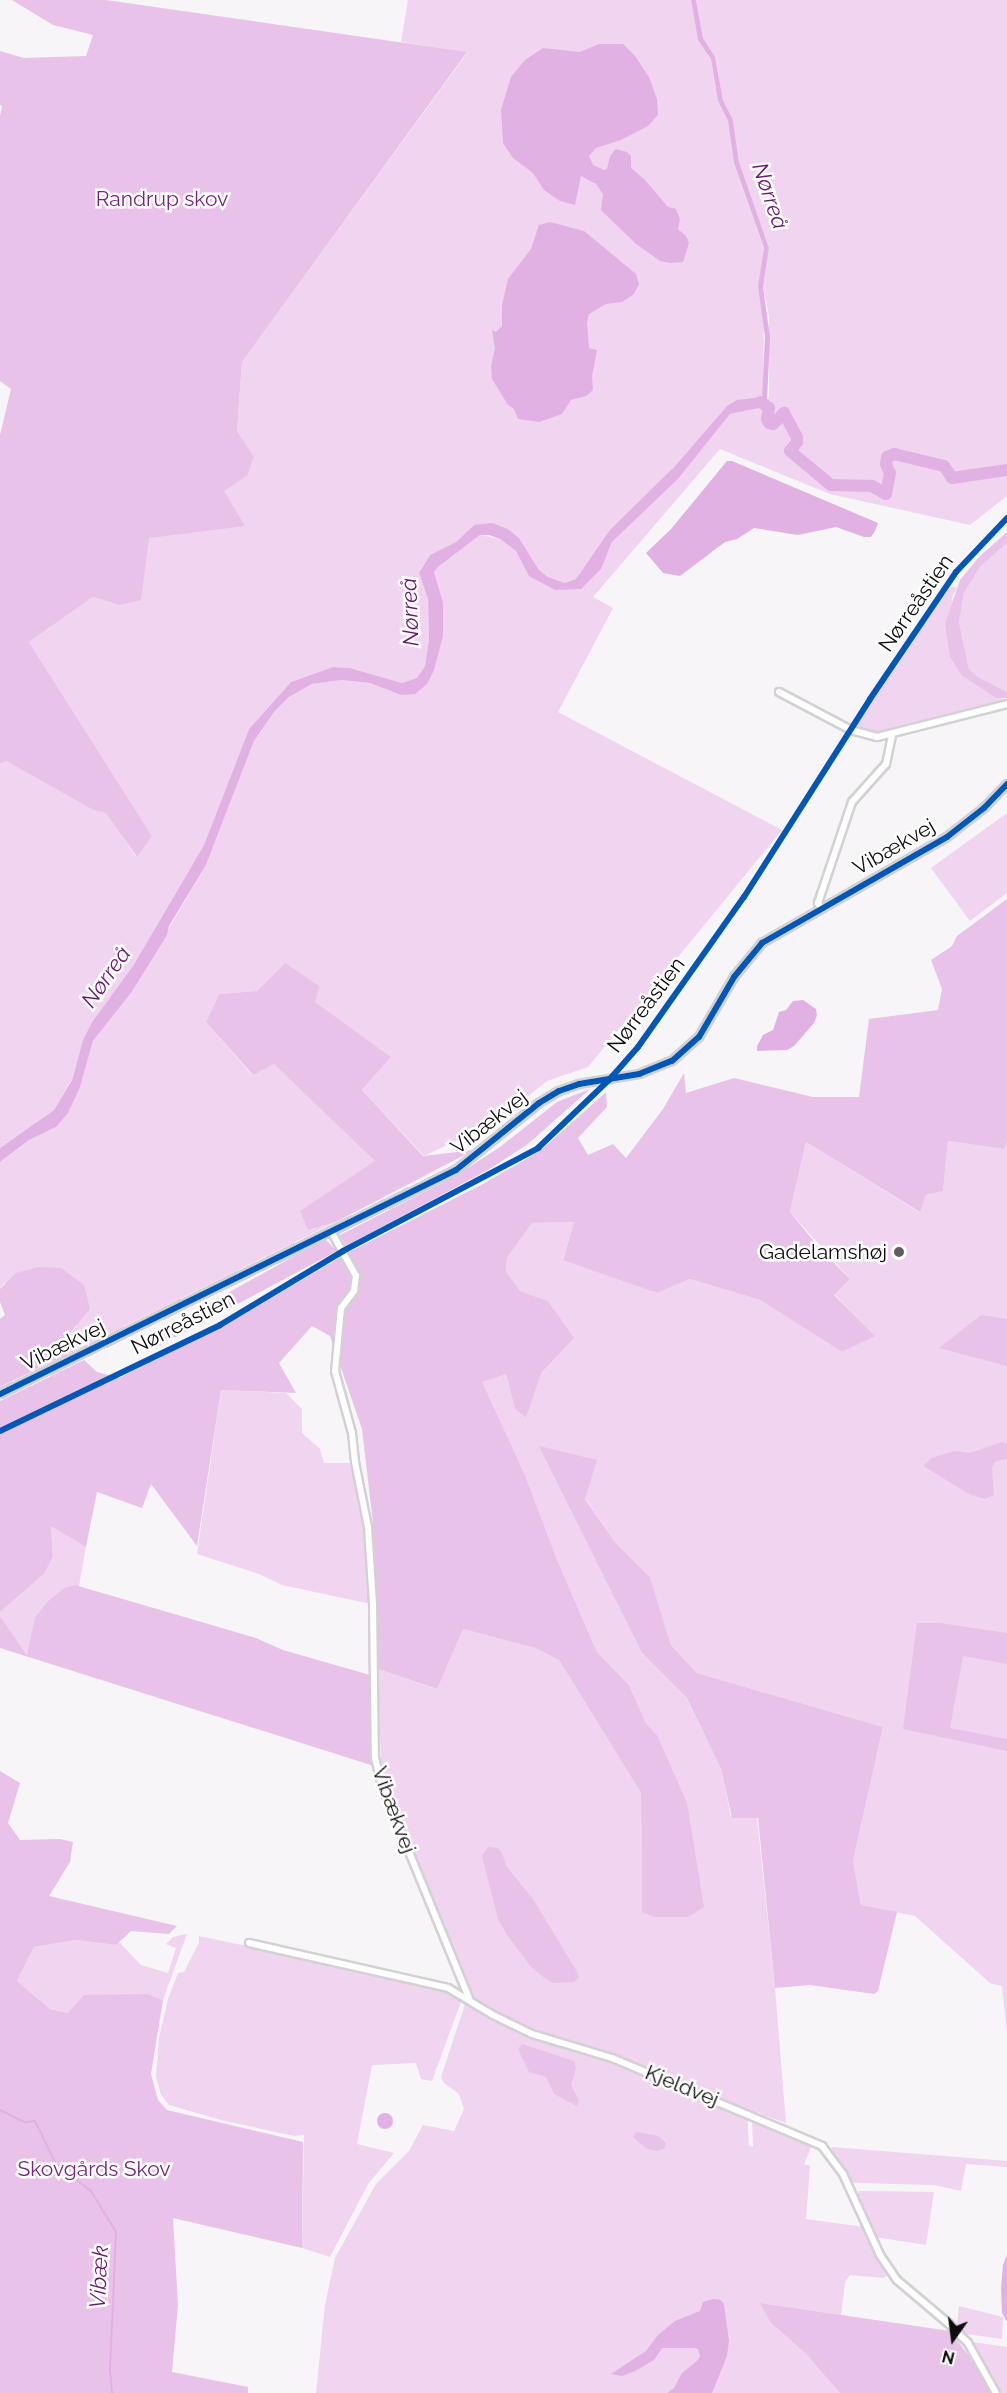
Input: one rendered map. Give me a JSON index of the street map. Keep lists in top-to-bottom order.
{
  "streets": {
    "street": ["Vibækvej", "Kjeldvej"],
    "cycle path": ["Nørreåstien"]
  },
  "crossings": [
    ["Vibækvej", "Kjeldvej"]
  ],
  "water": ["Nørreå", "Vibæk"],
  "parks": ["Randrup skov", "Skovgårds Skov"],
  "places": ["Gadelamshøj"],
  "north": "bottom"
}
